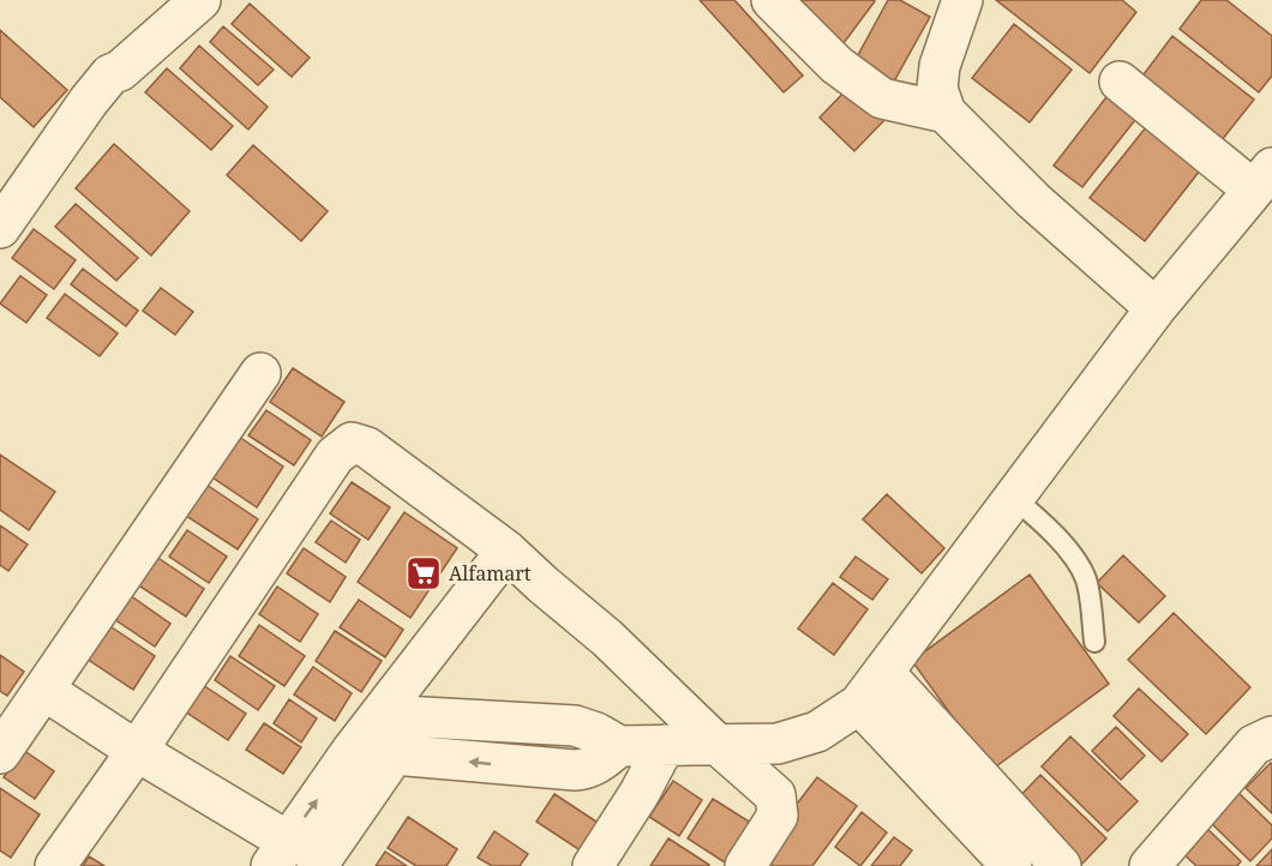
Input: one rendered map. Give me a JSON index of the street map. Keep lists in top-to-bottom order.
{
  "places": {
    "supermarket": ["Alfamart"]
  }
}
